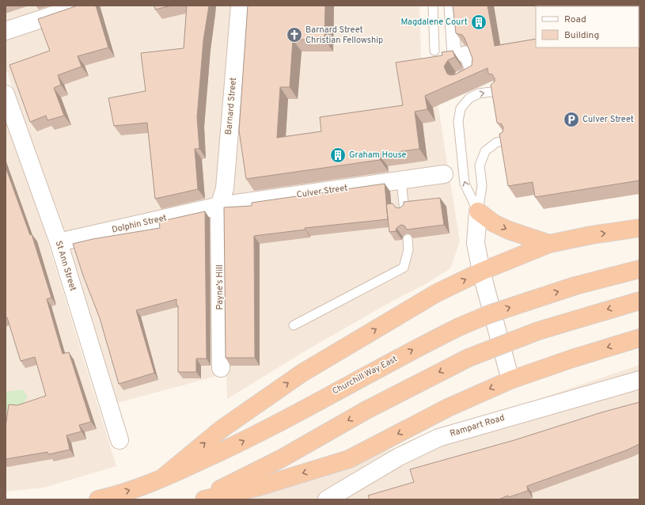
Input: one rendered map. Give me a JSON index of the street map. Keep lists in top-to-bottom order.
{
  "streets": {
    "highway": ["Churchill Way East"],
    "street": [
      "Barnard Street",
      "Culver Street",
      "Dolphin Street",
      "St Ann Street",
      "Payne's Hill",
      "Rampart Road"
    ]
  },
  "crossings": [
    ["Barnard Street", "Culver Street"],
    ["Barnard Street", "Dolphin Street"],
    ["Barnard Street", "Payne's Hill"],
    ["Culver Street", "Dolphin Street"],
    ["Culver Street", "Payne's Hill"],
    ["Dolphin Street", "St Ann Street"],
    ["Dolphin Street", "Payne's Hill"]
  ],
  "places": {
    "building": ["Magdalene Court", "Graham House"],
    "church": ["Barnard Street Christian Fellowship"],
    "parking": ["Culver Street"]
  },
  "legend": ["Road", "Building"]
}
